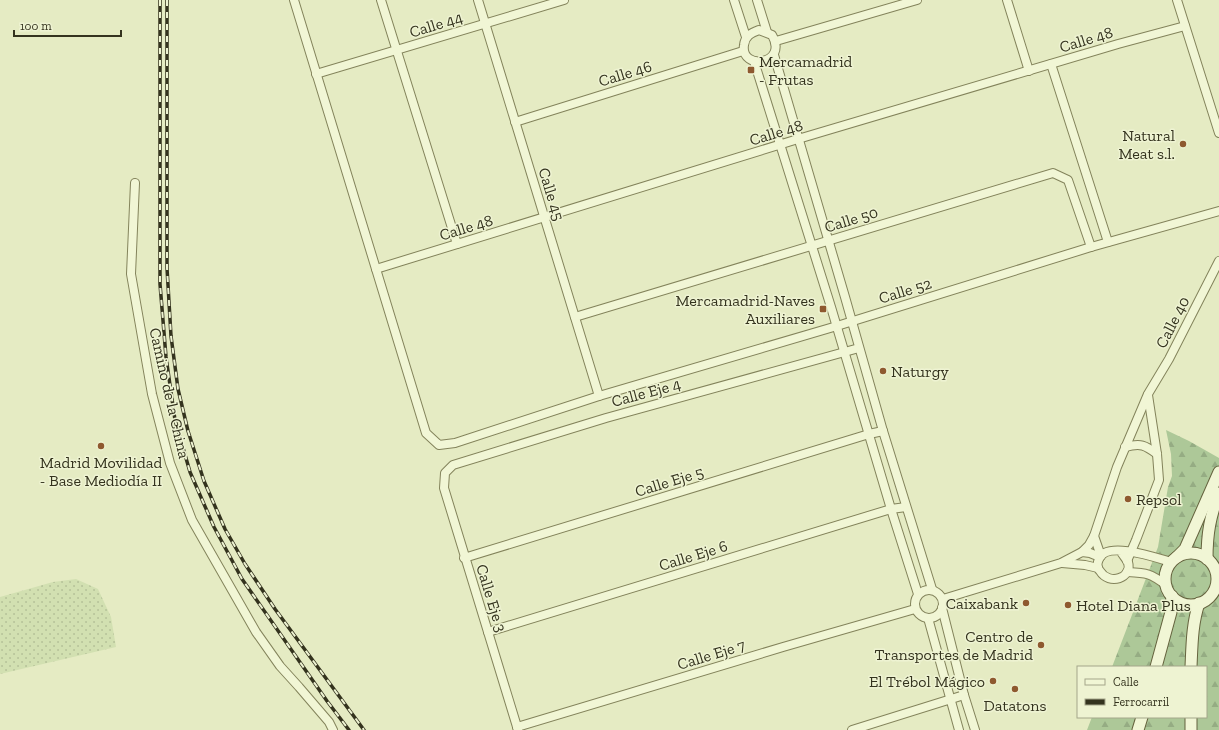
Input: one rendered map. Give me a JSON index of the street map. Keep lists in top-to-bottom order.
{
  "streets": {
    "street": [
      "Calle 44",
      "Calle 48",
      "Calle 46",
      "Calle 45",
      "Calle 50",
      "Calle 52",
      "Calle 40",
      "Calle Eje 4",
      "Camino de la China",
      "Calle Eje 5",
      "Calle Eje 6",
      "Calle Eje 3",
      "Calle Eje 7"
    ]
  },
  "crossings": [
    ["Calle 44", "Calle 45"],
    ["Calle 48", "Calle 45"],
    ["Calle 48", "Calle 52"],
    ["Calle 46", "Calle 45"],
    ["Calle 45", "Calle 50"],
    ["Calle 45", "Calle 52"],
    ["Calle 50", "Calle 52"],
    ["Calle Eje 4", "Calle Eje 3"],
    ["Calle Eje 5", "Calle Eje 3"],
    ["Calle Eje 6", "Calle Eje 3"],
    ["Calle Eje 3", "Calle Eje 7"]
  ],
  "places": {
    "transit": ["Mercamadrid - Frutas", "Mercamadrid-Naves Auxiliares"],
    "other": [
      "Natural Meat s.l.",
      "Naturgy",
      "Madrid Movilidad - Base Mediodía II",
      "Repsol",
      "Caixabank",
      "Hotel Diana Plus",
      "Centro de Transportes de Madrid",
      "El Trébol Mágico",
      "Datatons"
    ]
  },
  "legend": ["Calle", "Ferrocarril"],
  "scale_bar": "100 m"
}
